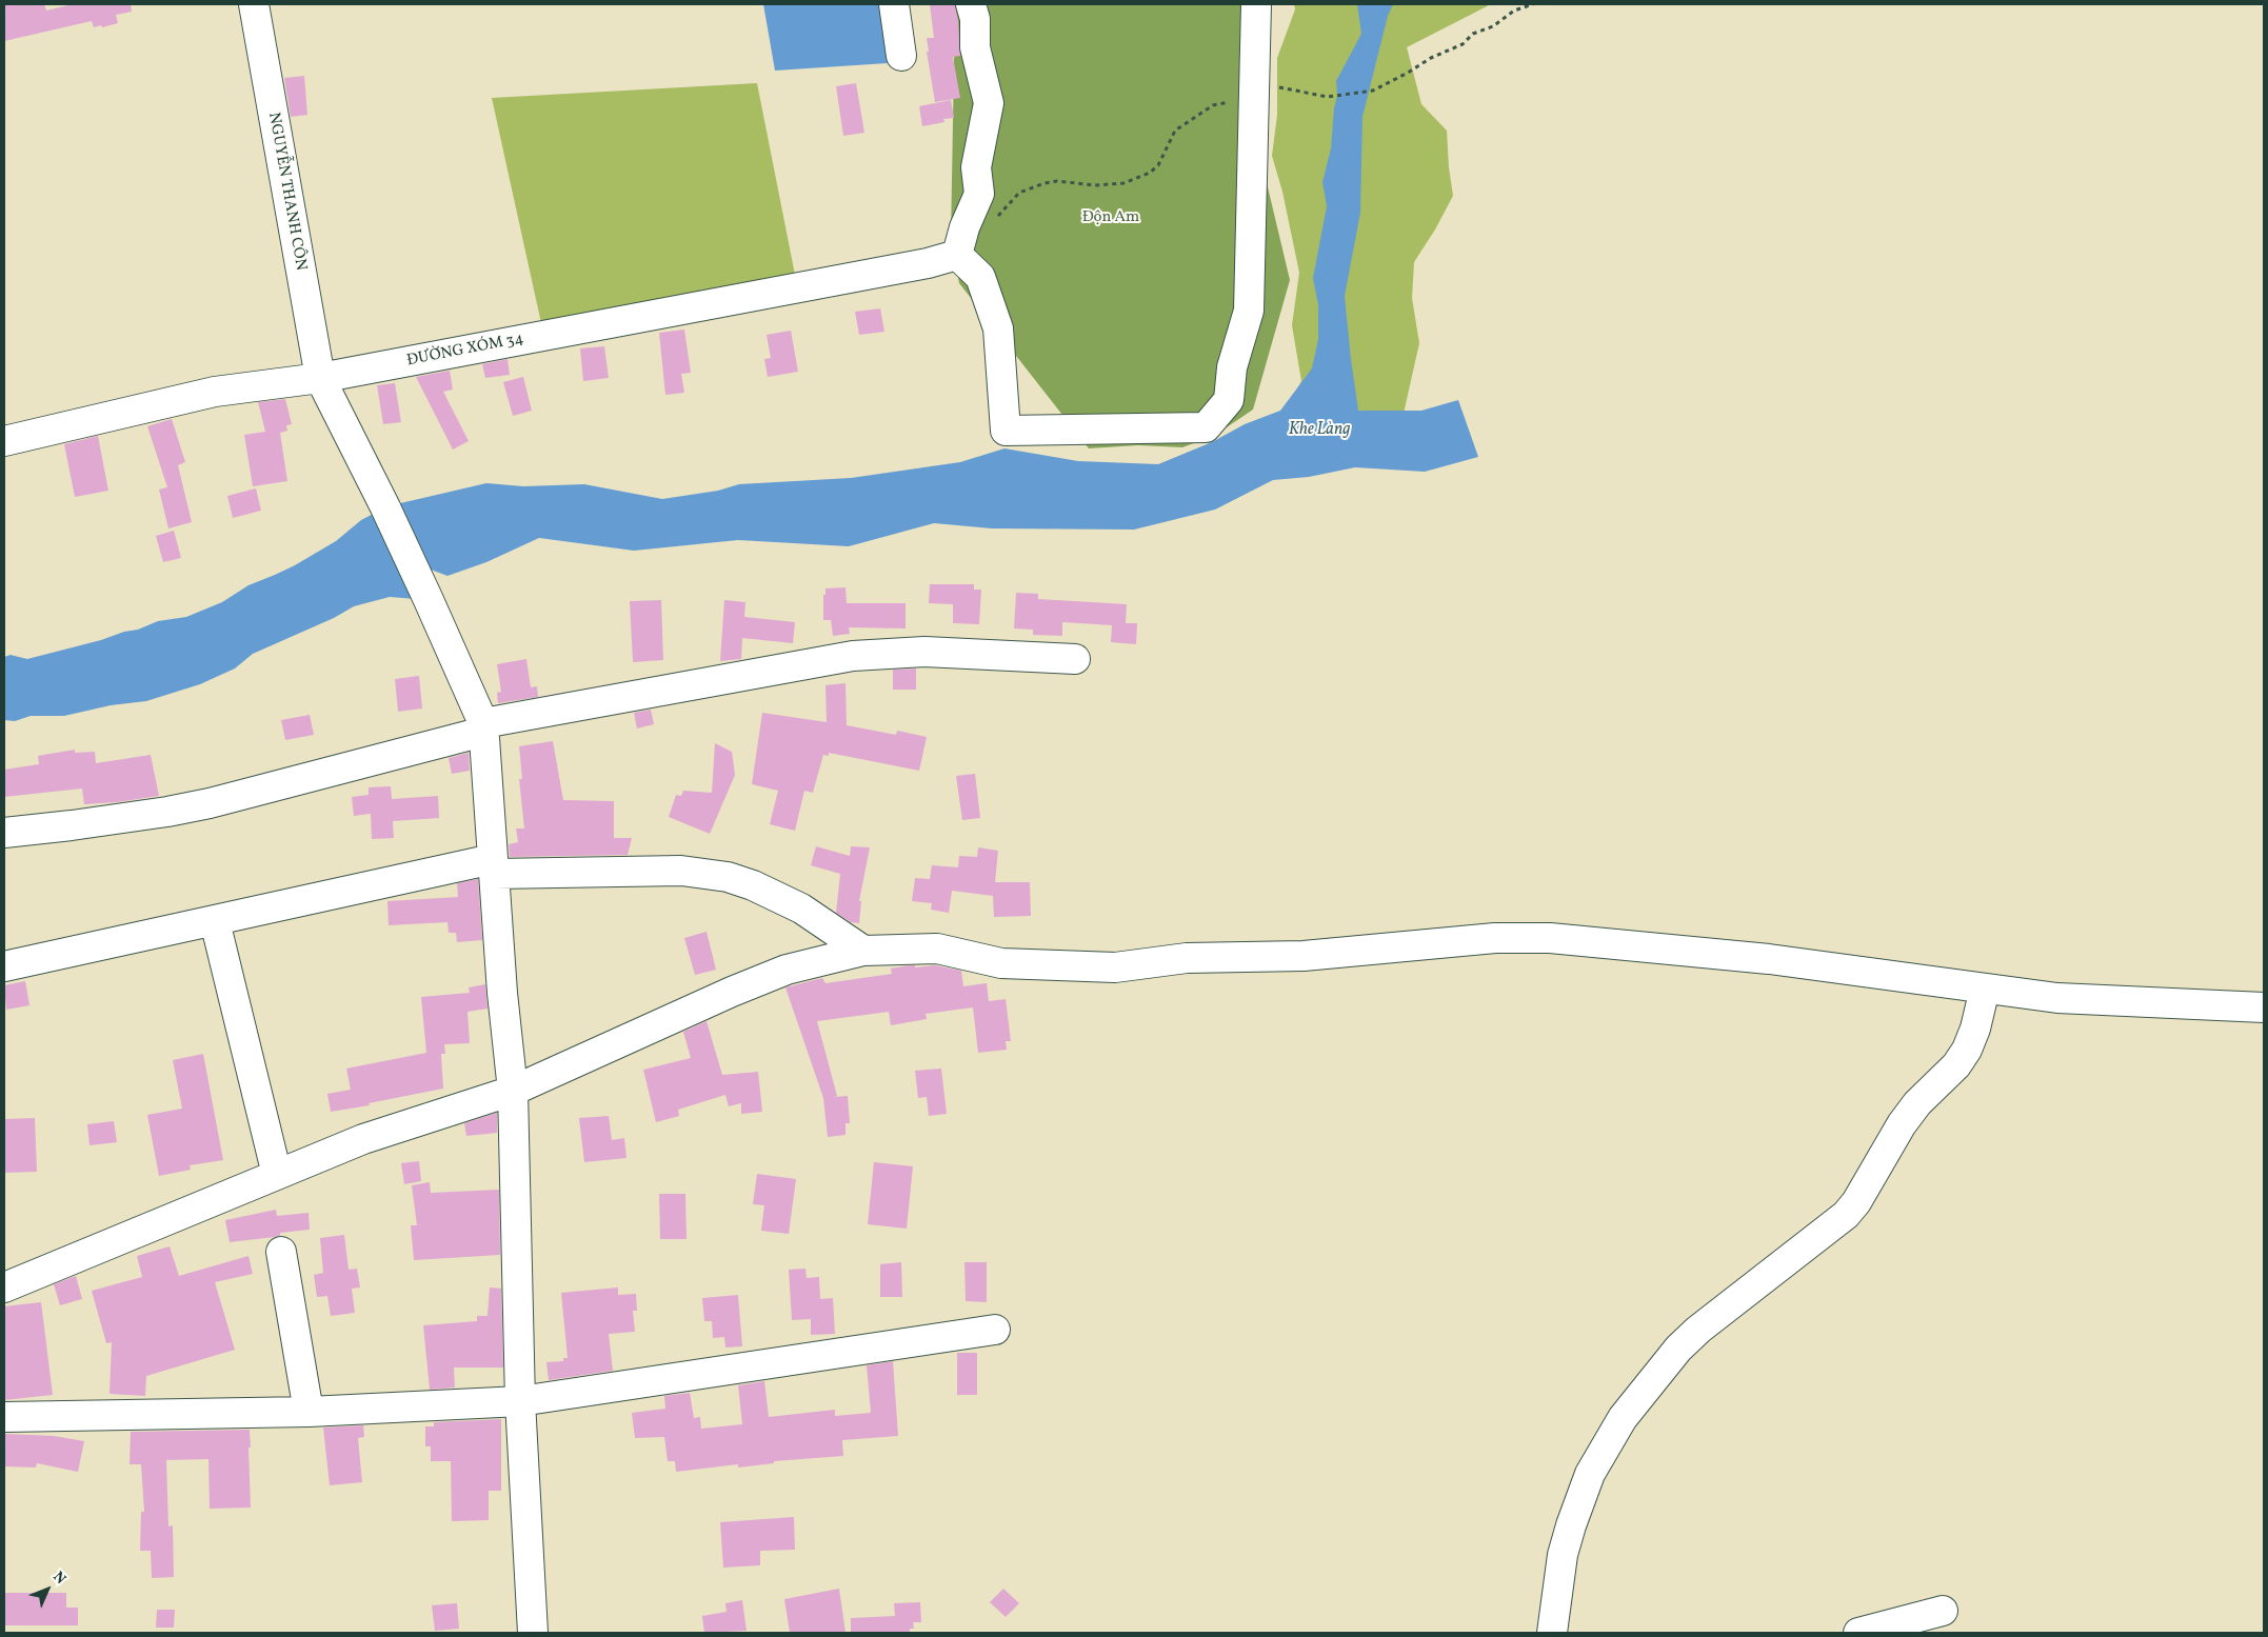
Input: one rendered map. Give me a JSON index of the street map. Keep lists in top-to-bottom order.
{
  "streets": {
    "street": ["NGUYỄN THANH CÔN", "ĐƯỜNG XÓM 34"]
  },
  "crossings": [
    ["NGUYỄN THANH CÔN", "ĐƯỜNG XÓM 34"]
  ],
  "water": ["Khe Làng"],
  "parks": ["Độn Am"],
  "north": "top right"
}
